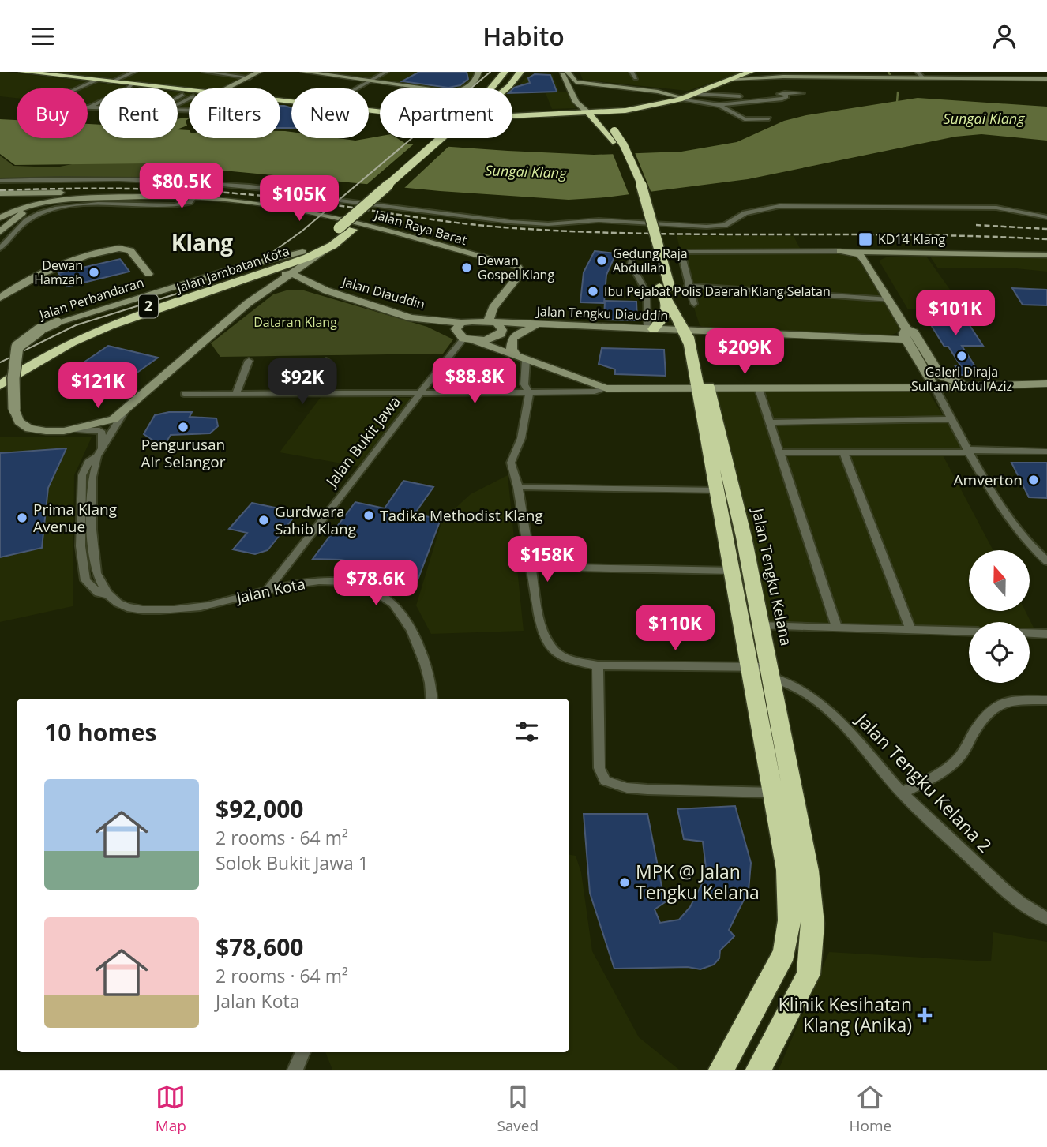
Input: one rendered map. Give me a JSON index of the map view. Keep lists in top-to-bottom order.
{
  "streets": {
    "highway": ["Jalan Jambatan Kota", "2", "Jalan Tengku Kelana"],
    "main road": [
      "Jalan Raya Barat",
      "Jalan Diauddin",
      "Jalan Perbandaran",
      "Jalan Tengku Diauddin",
      "Jalan Bukit Jawa",
      "Jalan Kota"
    ],
    "street": ["Jalan Tengku Kelana 2"]
  },
  "crossings": [
    ["Jalan Jambatan Kota", "Jalan Perbandaran"],
    ["Jalan Jambatan Kota", "Jalan Kota"],
    ["Jalan Diauddin", "Jalan Bukit Jawa"],
    ["Jalan Diauddin", "Jalan Kota"],
    ["Jalan Perbandaran", "Jalan Kota"],
    ["Jalan Tengku Diauddin", "Jalan Tengku Kelana"],
    ["Jalan Bukit Jawa", "Jalan Kota"],
    ["Jalan Tengku Kelana", "Jalan Tengku Kelana 2"]
  ],
  "districts": ["Klang"],
  "water": ["Sungai Klang"],
  "parks": ["Dataran Klang"],
  "places": {
    "transit": ["KD14 Klang"],
    "other": [
      "Gedung Raja Abdullah",
      "Dewan Gospel Klang",
      "Dewan Hamzah",
      "Ibu Pejabat Polis Daerah Klang Selatan",
      "Galeri Diraja Sultan Abdul Aziz",
      "Pengurusan Air Selangor",
      "Amverton",
      "Tadika Methodist Klang",
      "Prima Klang Avenue",
      "Gurdwara Sahib Klang",
      "MPK @ Jalan Tengku Kelana"
    ],
    "health": ["Klinik Kesihatan Klang (Anika)"]
  },
  "north": "top",
  "page": {
    "header": "Habito",
    "chip": [
      "Buy",
      "Rent",
      "Filters",
      "New",
      "Apartment"
    ],
    "price": [
      "$80.5K",
      "$105K",
      "$101K",
      "$209K",
      "$88.8K",
      "$92K",
      "$121K",
      "$158K",
      "$78.6K",
      "$110K"
    ],
    "heading": "10 homes",
    "list": [
      {
        "name": "$92,000",
        "note": "2 rooms · 64 m² · Solok Bukit Jawa 1"
      },
      {
        "name": "$78,600",
        "note": "2 rooms · 64 m² · Jalan Kota"
      }
    ],
    "tabs": ["Map", "Saved", "Home"]
  }
}
